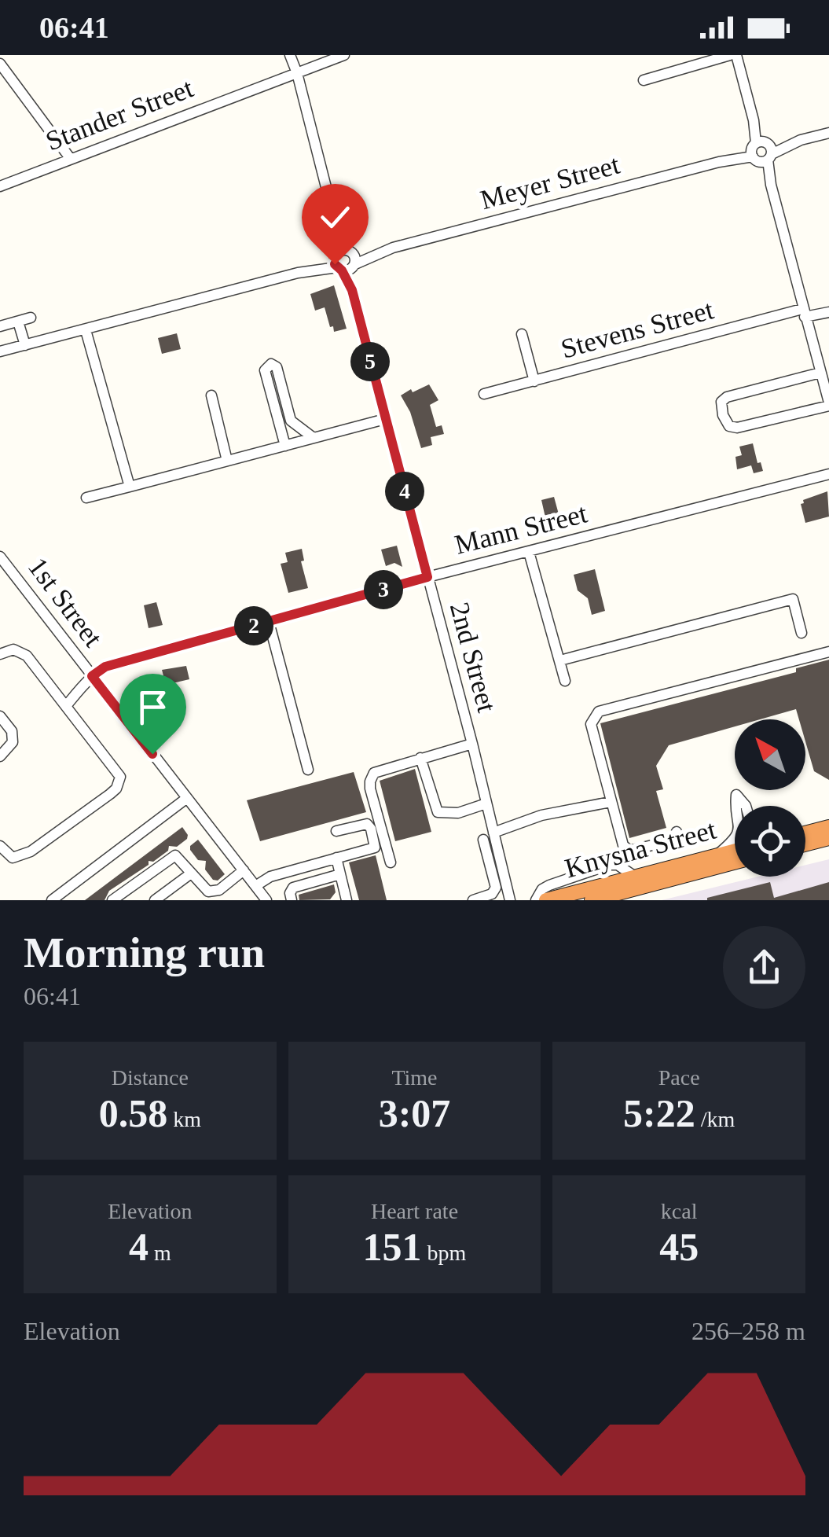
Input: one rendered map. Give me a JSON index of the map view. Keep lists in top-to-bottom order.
{
  "streets": {
    "highway": ["Knysna Street"],
    "street": [
      "Stander Street",
      "Meyer Street",
      "Stevens Street",
      "Mann Street",
      "1st Street",
      "2nd Street"
    ]
  },
  "crossings": [
    ["Stander Street", "2nd Street"],
    ["Meyer Street", "2nd Street"],
    ["Mann Street", "1st Street"],
    ["Mann Street", "2nd Street"]
  ],
  "north": "top left",
  "page": {
    "status": "06:41",
    "pins": [
      "5",
      "4",
      "3",
      "2"
    ],
    "heading": ["Morning run", "06:41"],
    "stats": [
      ["Distance", "0.58 km"],
      ["Time", "3:07"],
      ["Pace", "5:22 /km"],
      ["Elevation", "4 m"],
      ["Heart rate", "151 bpm"],
      ["kcal", "45"]
    ],
    "chart": ["Elevation", "256–258 m"]
  }
}
